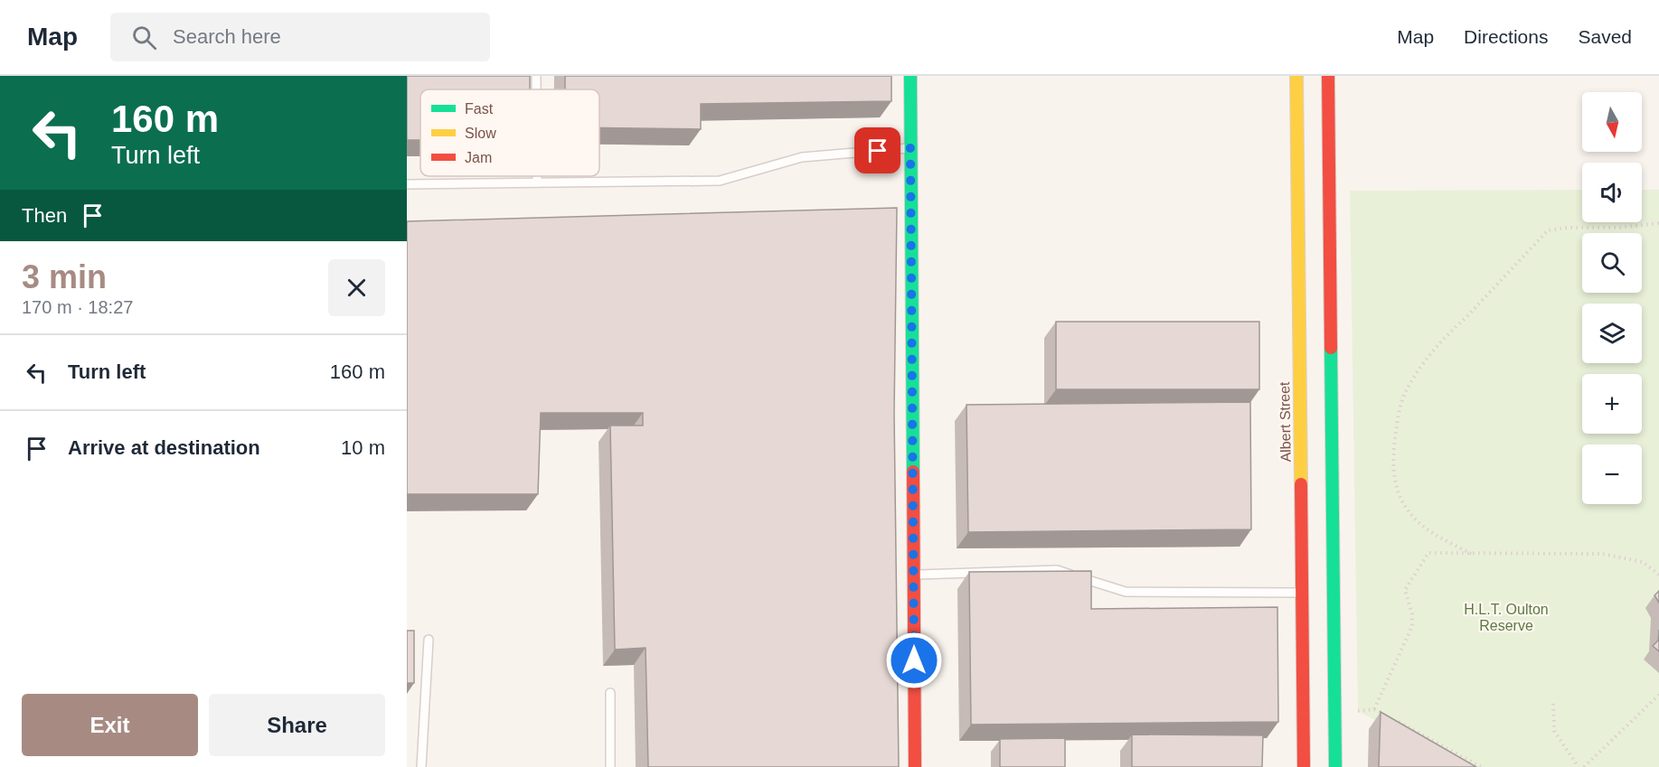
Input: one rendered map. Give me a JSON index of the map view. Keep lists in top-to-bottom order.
{
  "streets": {
    "main road": ["Albert Street"]
  },
  "parks": ["H.L.T. Oulton Reserve"],
  "legend": ["Fast", "Slow", "Jam"],
  "north": "bottom",
  "page": {
    "header": "Map",
    "search": "Search here",
    "nav": ["Map", "Directions", "Saved"],
    "turn": ["160 m", "Turn left"],
    "map_buttons": ["+", "−"],
    "then": "Then",
    "heading": ["3 min", "170 m · 18:27"],
    "list": [
      {
        "name": "Turn left",
        "value": "160 m"
      },
      {
        "name": "Arrive at destination",
        "value": "10 m"
      }
    ],
    "buttons": ["Exit", "Share"]
  }
}
